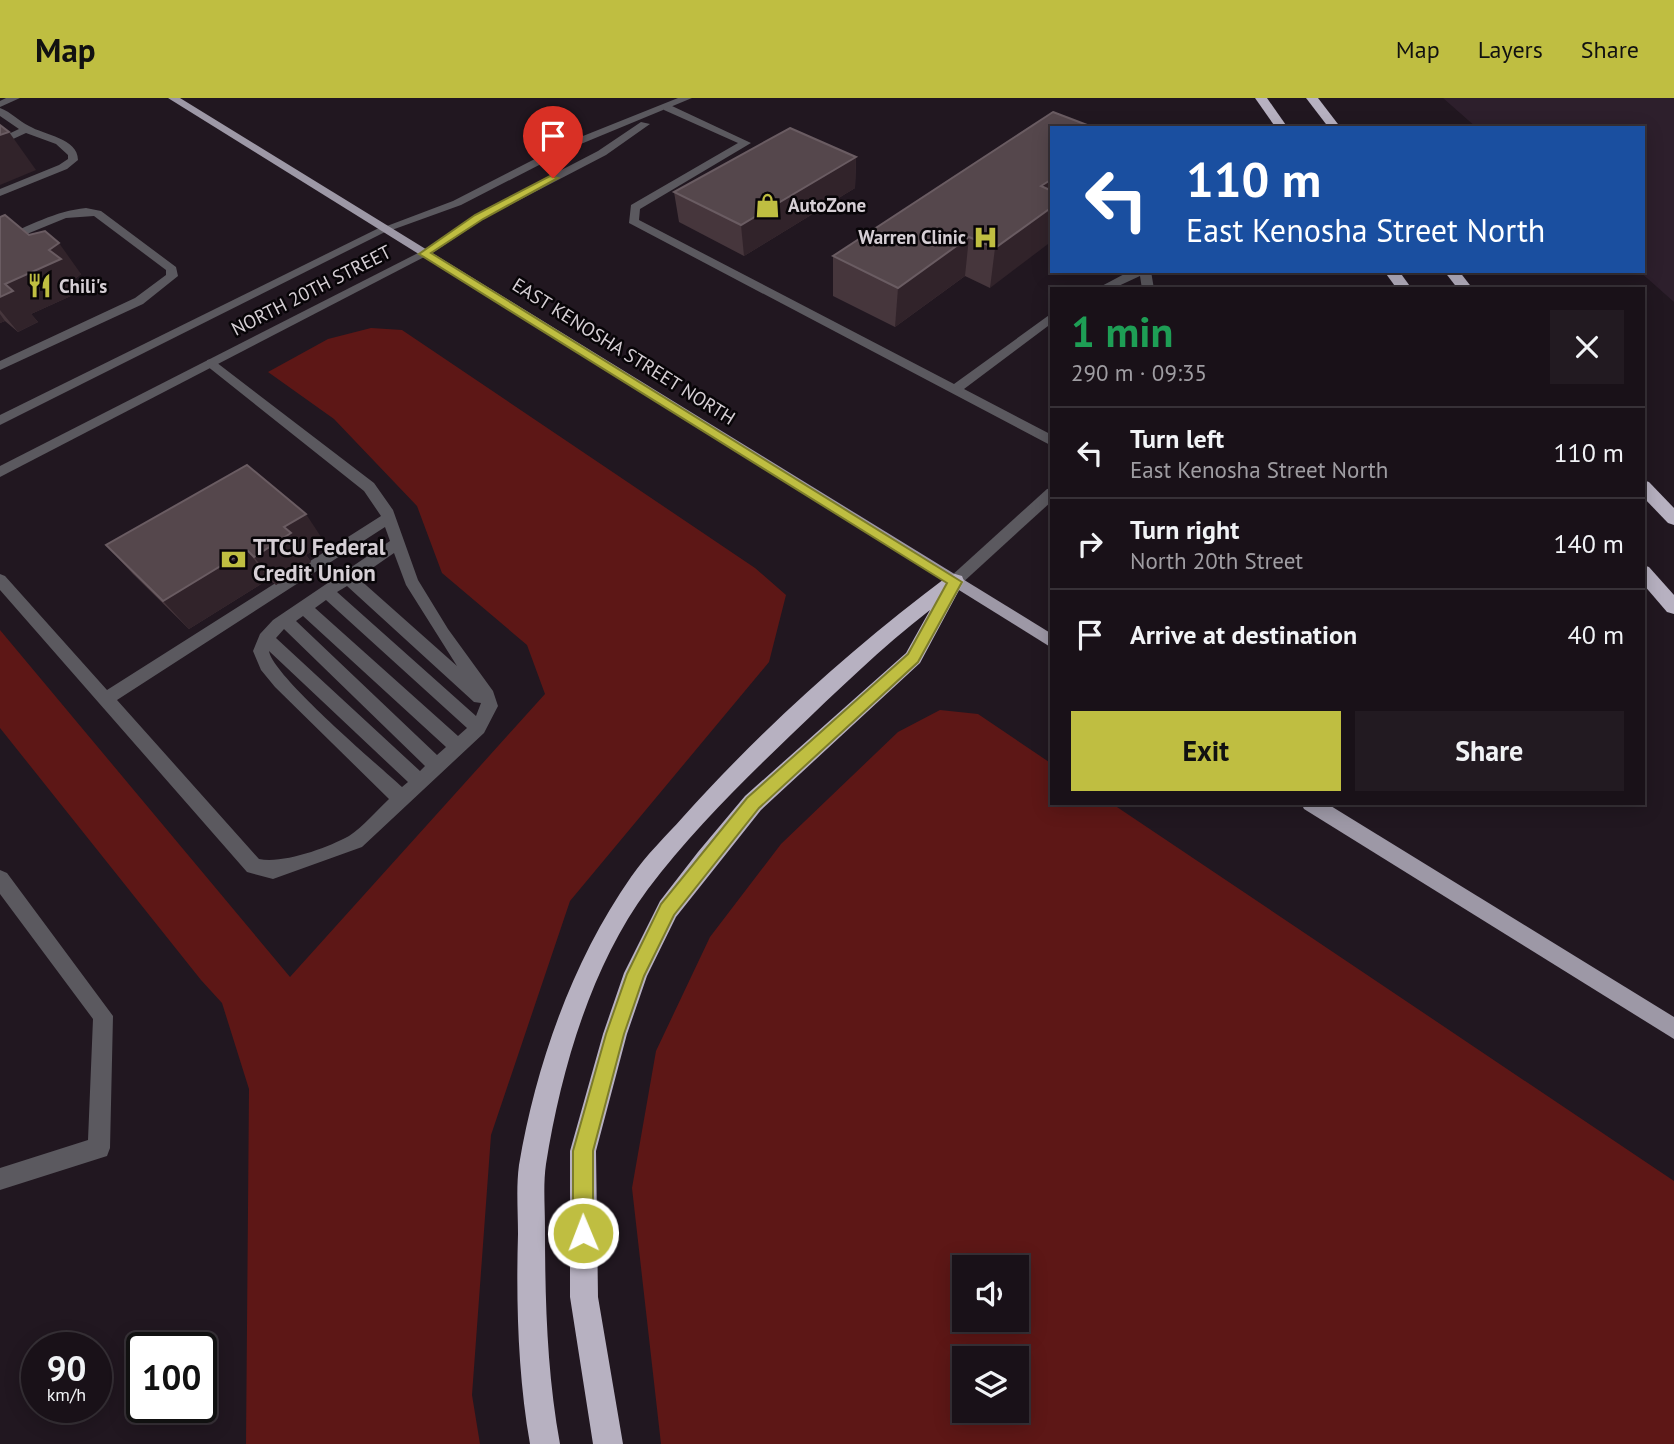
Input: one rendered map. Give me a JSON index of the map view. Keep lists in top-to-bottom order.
{
  "streets": {
    "main road": ["EAST KENOSHA STREET NORTH"],
    "street": ["NORTH 20TH STREET"]
  },
  "crossings": [
    ["NORTH 20TH STREET", "EAST KENOSHA STREET NORTH"]
  ],
  "places": {
    "shop": ["AutoZone"],
    "hospital": ["Warren Clinic"],
    "restaurant": ["Chili's"],
    "bank": ["TTCU Federal Credit Union"]
  },
  "page": {
    "header": "Map",
    "nav": ["Map", "Layers", "Share"],
    "turn": ["110 m", "East Kenosha Street North"],
    "heading": ["1 min", "290 m · 09:35"],
    "list": [
      {
        "name": "Turn left",
        "note": "East Kenosha Street North",
        "value": "110 m"
      },
      {
        "name": "Turn right",
        "note": "North 20th Street",
        "value": "140 m"
      },
      {
        "name": "Arrive at destination",
        "value": "40 m"
      }
    ],
    "buttons": ["Exit", "Share"],
    "speed": "90 km/h",
    "limit": "100"
  }
}
